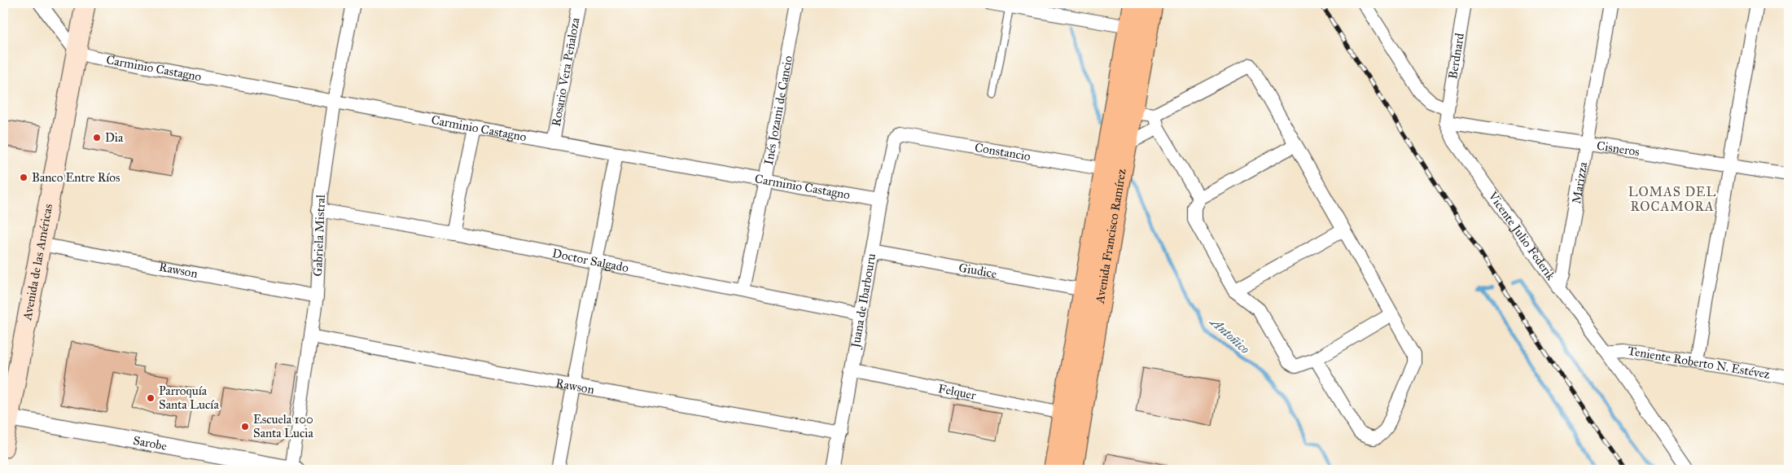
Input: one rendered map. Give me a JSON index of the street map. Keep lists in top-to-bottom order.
{
  "streets": {
    "main road": ["Avenida Francisco Ramírez", "Avenida de las Américas"],
    "street": [
      "Berdnard",
      "Carminio Castagno",
      "Rosario Vera Peñaloza",
      "Inés Jozami de Cancio",
      "Cisneros",
      "Constancio",
      "Marizza",
      "Gabriela Mistral",
      "Vicente Julio Federik",
      "Doctor Salgado",
      "Rawson",
      "Giudice",
      "Juana de Ibarbouru",
      "Teniente Roberto N. Estévez",
      "Felquer",
      "Sarobe"
    ]
  },
  "crossings": [
    ["Berdnard", "Cisneros"],
    ["Berdnard", "Vicente Julio Federik"],
    ["Carminio Castagno", "Rosario Vera Peñaloza"],
    ["Carminio Castagno", "Inés Jozami de Cancio"],
    ["Carminio Castagno", "Gabriela Mistral"],
    ["Carminio Castagno", "Avenida de las Américas"],
    ["Carminio Castagno", "Juana de Ibarbouru"],
    ["Inés Jozami de Cancio", "Doctor Salgado"],
    ["Cisneros", "Marizza"],
    ["Cisneros", "Vicente Julio Federik"],
    ["Constancio", "Avenida Francisco Ramírez"],
    ["Constancio", "Juana de Ibarbouru"],
    ["Marizza", "Vicente Julio Federik"],
    ["Gabriela Mistral", "Doctor Salgado"],
    ["Gabriela Mistral", "Rawson"],
    ["Gabriela Mistral", "Sarobe"],
    ["Vicente Julio Federik", "Teniente Roberto N. Estévez"],
    ["Avenida Francisco Ramírez", "Giudice"],
    ["Avenida Francisco Ramírez", "Felquer"],
    ["Doctor Salgado", "Juana de Ibarbouru"],
    ["Avenida de las Américas", "Rawson"],
    ["Avenida de las Américas", "Sarobe"],
    ["Rawson", "Juana de Ibarbouru"],
    ["Giudice", "Juana de Ibarbouru"],
    ["Juana de Ibarbouru", "Felquer"]
  ],
  "districts": ["LOMAS DEL ROCAMORA"],
  "water": ["Antoñico"],
  "places": [
    "Dia",
    "Banco Entre Ríos",
    "Parroquía Santa Lucía",
    "Escuela 100 Santa Lucia"
  ]
}
